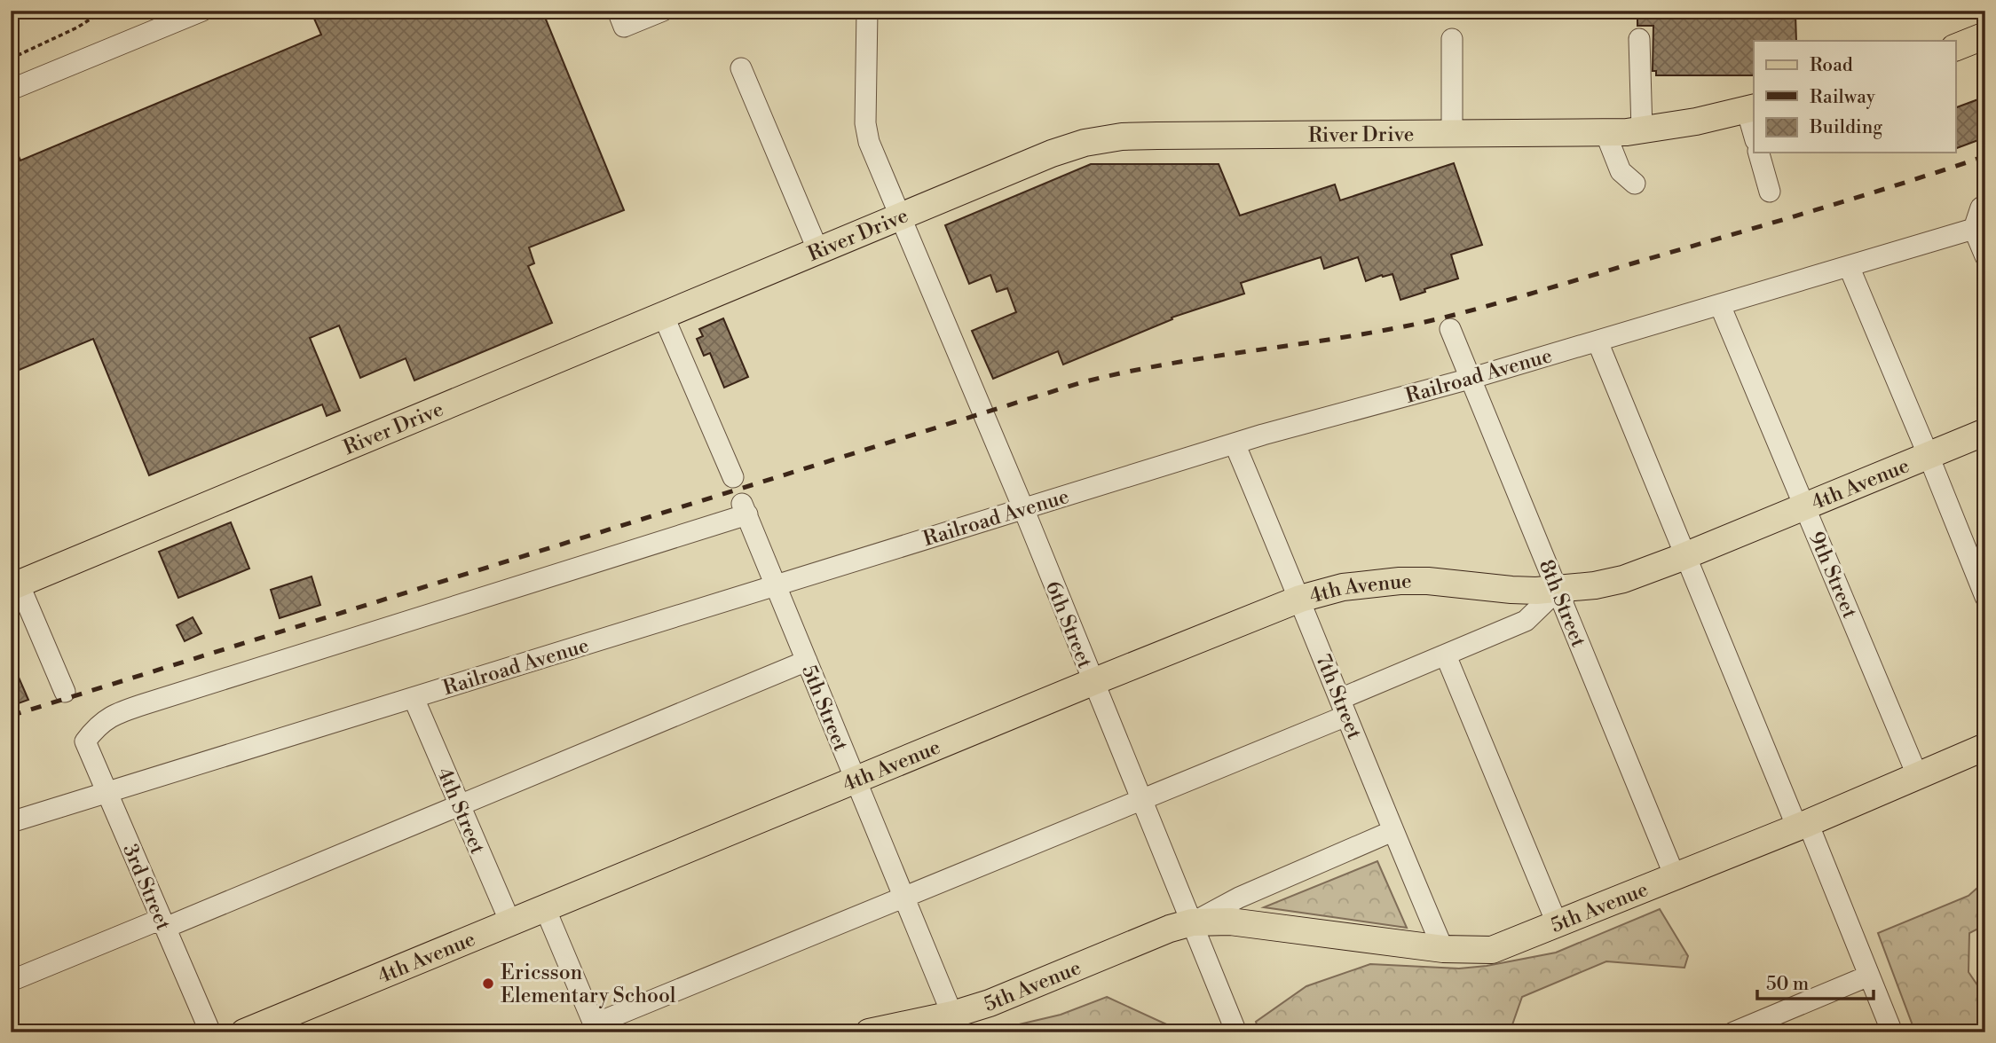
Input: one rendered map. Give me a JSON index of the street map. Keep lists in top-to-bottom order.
{
  "streets": {
    "main road": ["River Drive", "4th Avenue", "5th Avenue"],
    "street": [
      "Railroad Avenue",
      "9th Street",
      "8th Street",
      "6th Street",
      "7th Street",
      "5th Street",
      "4th Street",
      "3rd Street"
    ]
  },
  "crossings": [
    ["River Drive", "6th Street"],
    ["Railroad Avenue", "9th Street"],
    ["Railroad Avenue", "8th Street"],
    ["Railroad Avenue", "6th Street"],
    ["Railroad Avenue", "7th Street"],
    ["Railroad Avenue", "5th Street"],
    ["Railroad Avenue", "4th Street"],
    ["Railroad Avenue", "3rd Street"],
    ["4th Avenue", "9th Street"],
    ["4th Avenue", "8th Street"],
    ["4th Avenue", "6th Street"],
    ["4th Avenue", "7th Street"],
    ["4th Avenue", "5th Street"],
    ["4th Avenue", "4th Street"],
    ["9th Street", "5th Avenue"],
    ["8th Street", "5th Avenue"],
    ["6th Street", "5th Avenue"],
    ["7th Street", "5th Avenue"],
    ["5th Street", "3rd Street"],
    ["5th Street", "5th Avenue"]
  ],
  "places": ["Ericsson Elementary School"],
  "legend": ["Road", "Railway", "Building"],
  "scale_bar": "50 m"
}
